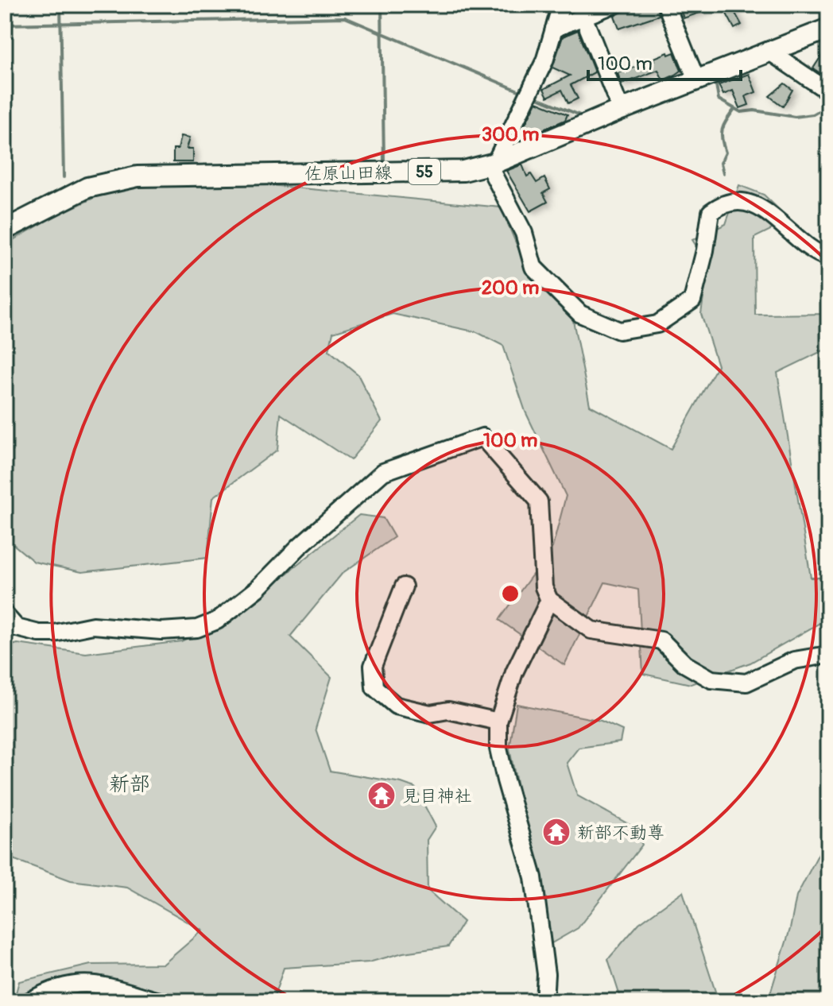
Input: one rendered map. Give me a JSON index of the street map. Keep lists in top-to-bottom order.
{
  "streets": {
    "main road": ["55", "佐原山田線"]
  },
  "districts": ["新部"],
  "places": {
    "temple": ["見目神社", "新部不動尊"]
  },
  "scale_bar": "100 m",
  "rings": ["300 m", "200 m", "100 m"]
}
